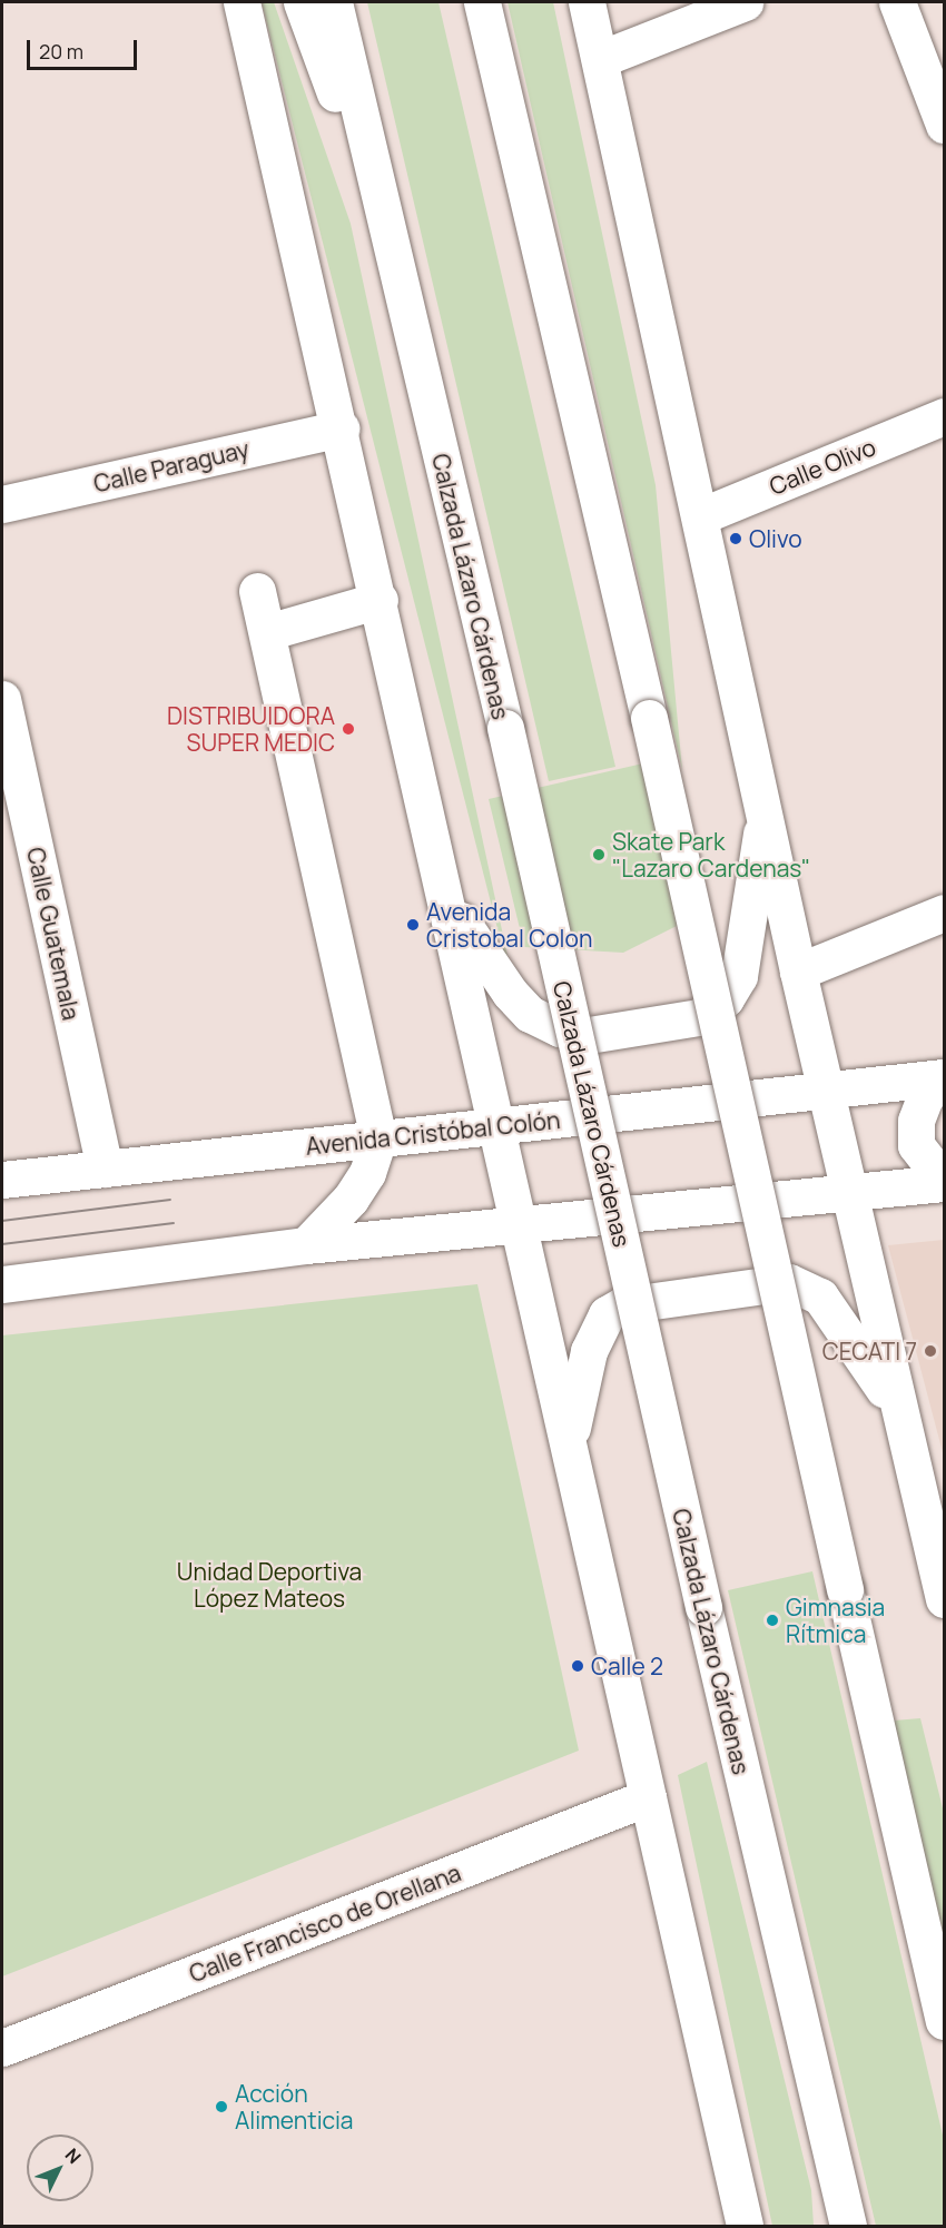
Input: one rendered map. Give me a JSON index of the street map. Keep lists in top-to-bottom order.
{
  "streets": {
    "main road": [
      "Calle Paraguay",
      "Calle Olivo",
      "Calzada Lázaro Cárdenas",
      "Calle Guatemala",
      "Avenida Cristóbal Colón",
      "Calle Francisco de Orellana"
    ]
  },
  "crossings": [
    ["Calle Guatemala", "Avenida Cristóbal Colón"]
  ],
  "parks": ["Unidad Deportiva López Mateos"],
  "places": [
    "Olivo",
    "DISTRIBUIDORA SUPER MEDIC",
    "Skate Park \"Lazaro Cardenas\"",
    "Avenida Cristobal Colon",
    "CECATI 7",
    "Gimnasia Rítmica",
    "Calle 2",
    "Acción Alimenticia"
  ],
  "scale_bar": "20 m",
  "north": "top right"
}
